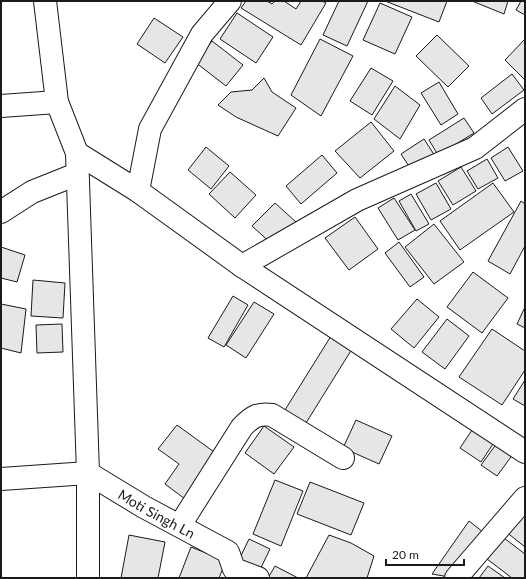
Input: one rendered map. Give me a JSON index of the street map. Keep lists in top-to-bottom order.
{
  "streets": {
    "street": ["Moti Singh Ln"]
  },
  "scale_bar": "20 m"
}
